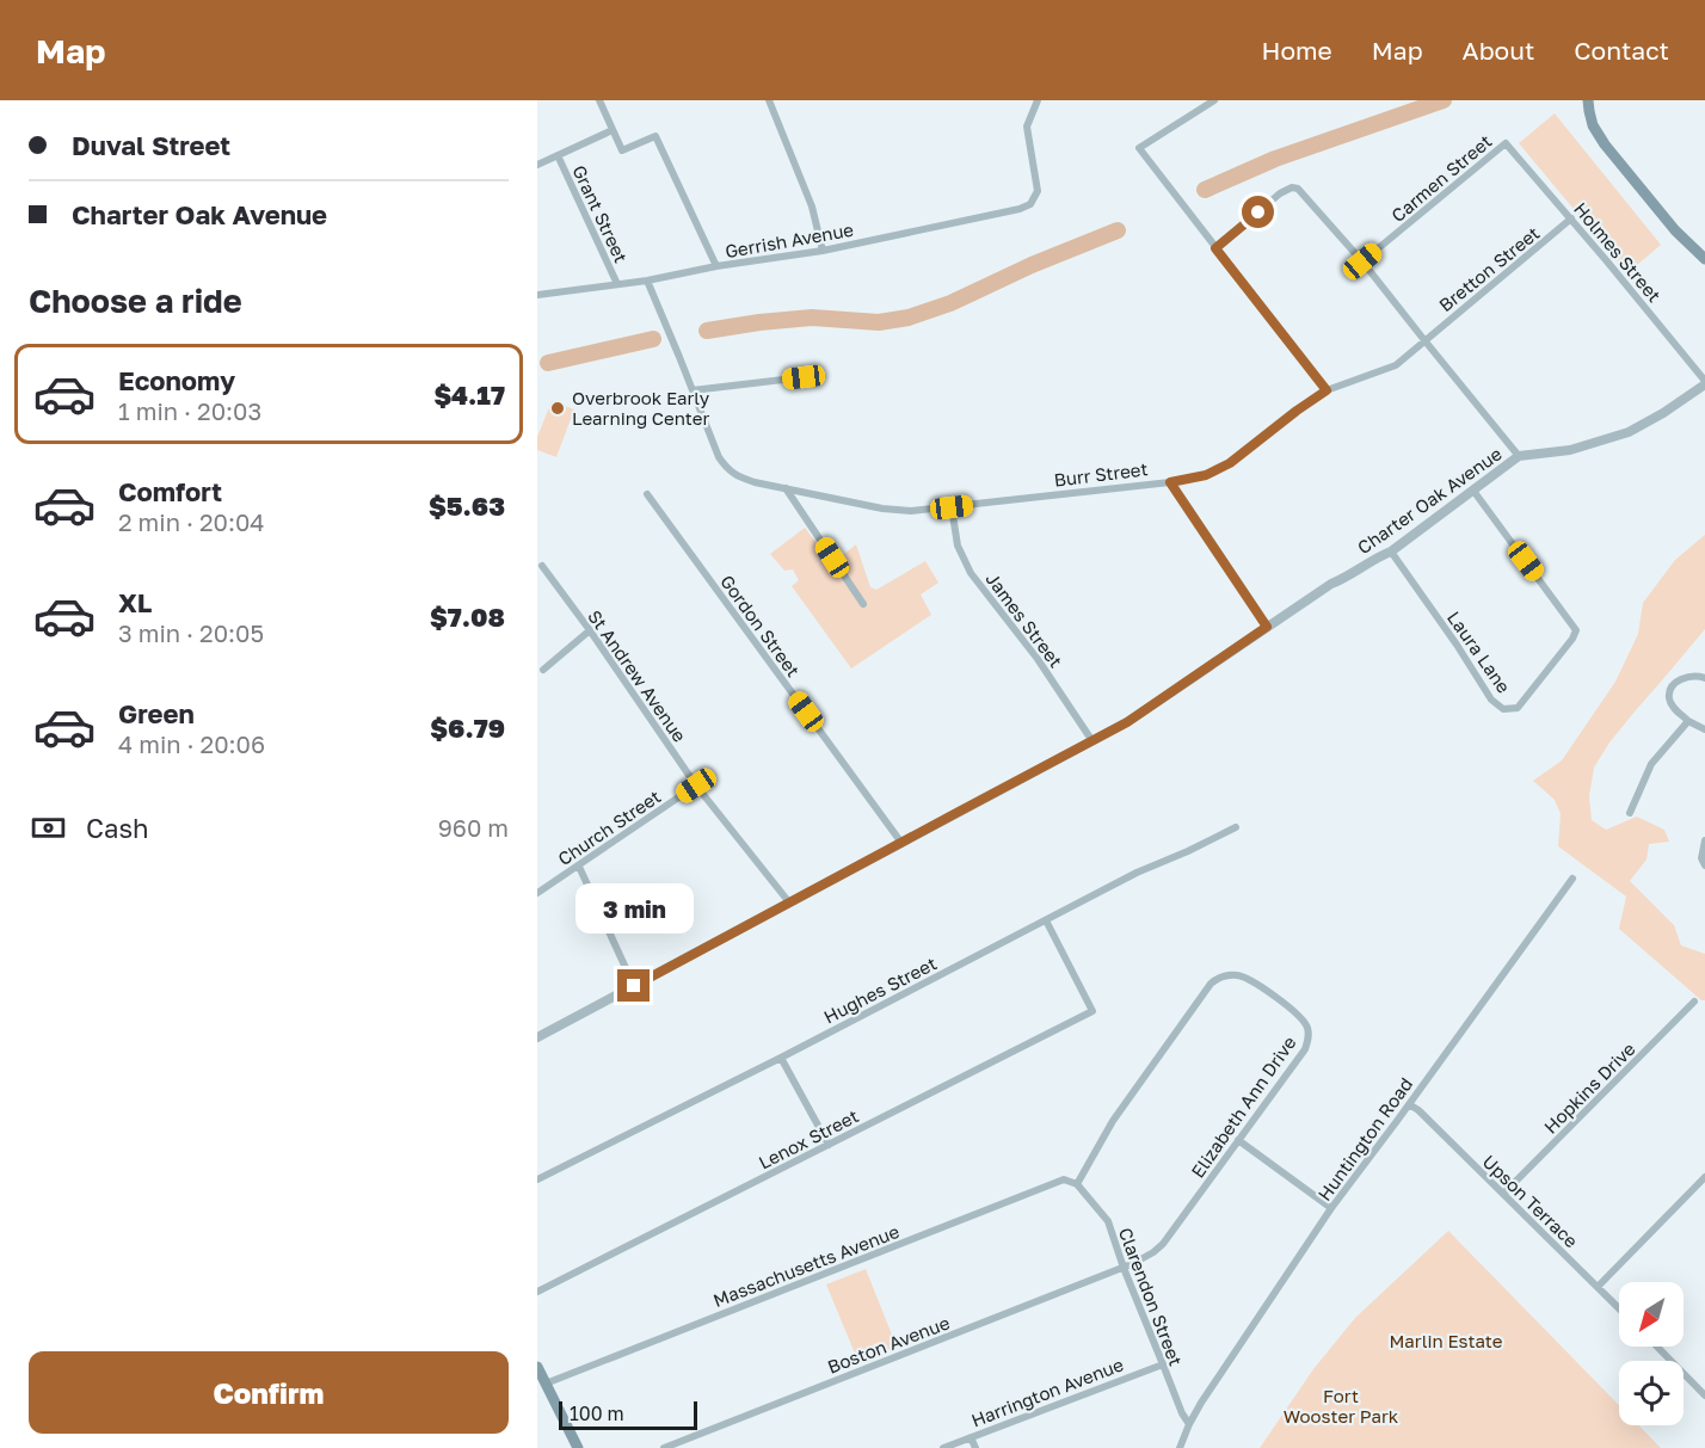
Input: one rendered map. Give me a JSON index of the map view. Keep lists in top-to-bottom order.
{
  "streets": {
    "street": [
      "Carmen Street",
      "Grant Street",
      "Gerrish Avenue",
      "Holmes Street",
      "Bretton Street",
      "Burr Street",
      "Charter Oak Avenue",
      "James Street",
      "Gordon Street",
      "Laura Lane",
      "St Andrew Avenue",
      "Church Street",
      "Hughes Street",
      "Hopkins Drive",
      "Elizabeth Ann Drive",
      "Lenox Street",
      "Huntington Road",
      "Upson Terrace",
      "Massachusetts Avenue",
      "Clarendon Street",
      "Boston Avenue",
      "Harrington Avenue"
    ]
  },
  "crossings": [
    ["Carmen Street", "Holmes Street"],
    ["Grant Street", "Gerrish Avenue"],
    ["Gerrish Avenue", "Burr Street"],
    ["Holmes Street", "Bretton Street"],
    ["Bretton Street", "Burr Street"],
    ["Burr Street", "James Street"],
    ["Charter Oak Avenue", "James Street"],
    ["Charter Oak Avenue", "Gordon Street"],
    ["Charter Oak Avenue", "Laura Lane"],
    ["Charter Oak Avenue", "St Andrew Avenue"],
    ["St Andrew Avenue", "Church Street"],
    ["Hughes Street", "Lenox Street"],
    ["Hopkins Drive", "Upson Terrace"],
    ["Elizabeth Ann Drive", "Massachusetts Avenue"],
    ["Elizabeth Ann Drive", "Clarendon Street"],
    ["Elizabeth Ann Drive", "Boston Avenue"],
    ["Huntington Road", "Upson Terrace"],
    ["Huntington Road", "Clarendon Street"],
    ["Massachusetts Avenue", "Clarendon Street"],
    ["Clarendon Street", "Boston Avenue"],
    ["Clarendon Street", "Harrington Avenue"]
  ],
  "parks": ["Marlin Estate", "Fort Wooster Park"],
  "places": ["Overbrook Early Learning Center"],
  "scale_bar": "100 m",
  "north": "bottom left",
  "page": {
    "header": "Map",
    "nav": [
      "Home",
      "Map",
      "About",
      "Contact"
    ],
    "banner": ["Duval Street", "Charter Oak Avenue"],
    "heading": "Choose a ride",
    "list": [
      {
        "name": "Economy",
        "note": "1 min · 20:03",
        "value": "$4.17"
      },
      {
        "name": "Comfort",
        "note": "2 min · 20:04",
        "value": "$5.63"
      },
      {
        "name": "XL",
        "note": "3 min · 20:05",
        "value": "$7.08"
      },
      {
        "name": "Green",
        "note": "4 min · 20:06",
        "value": "$6.79"
      }
    ],
    "pay": ["Cash", "960 m"],
    "bubble": "3 min",
    "buttons": "Confirm",
    "scale": "100 m"
  }
}
